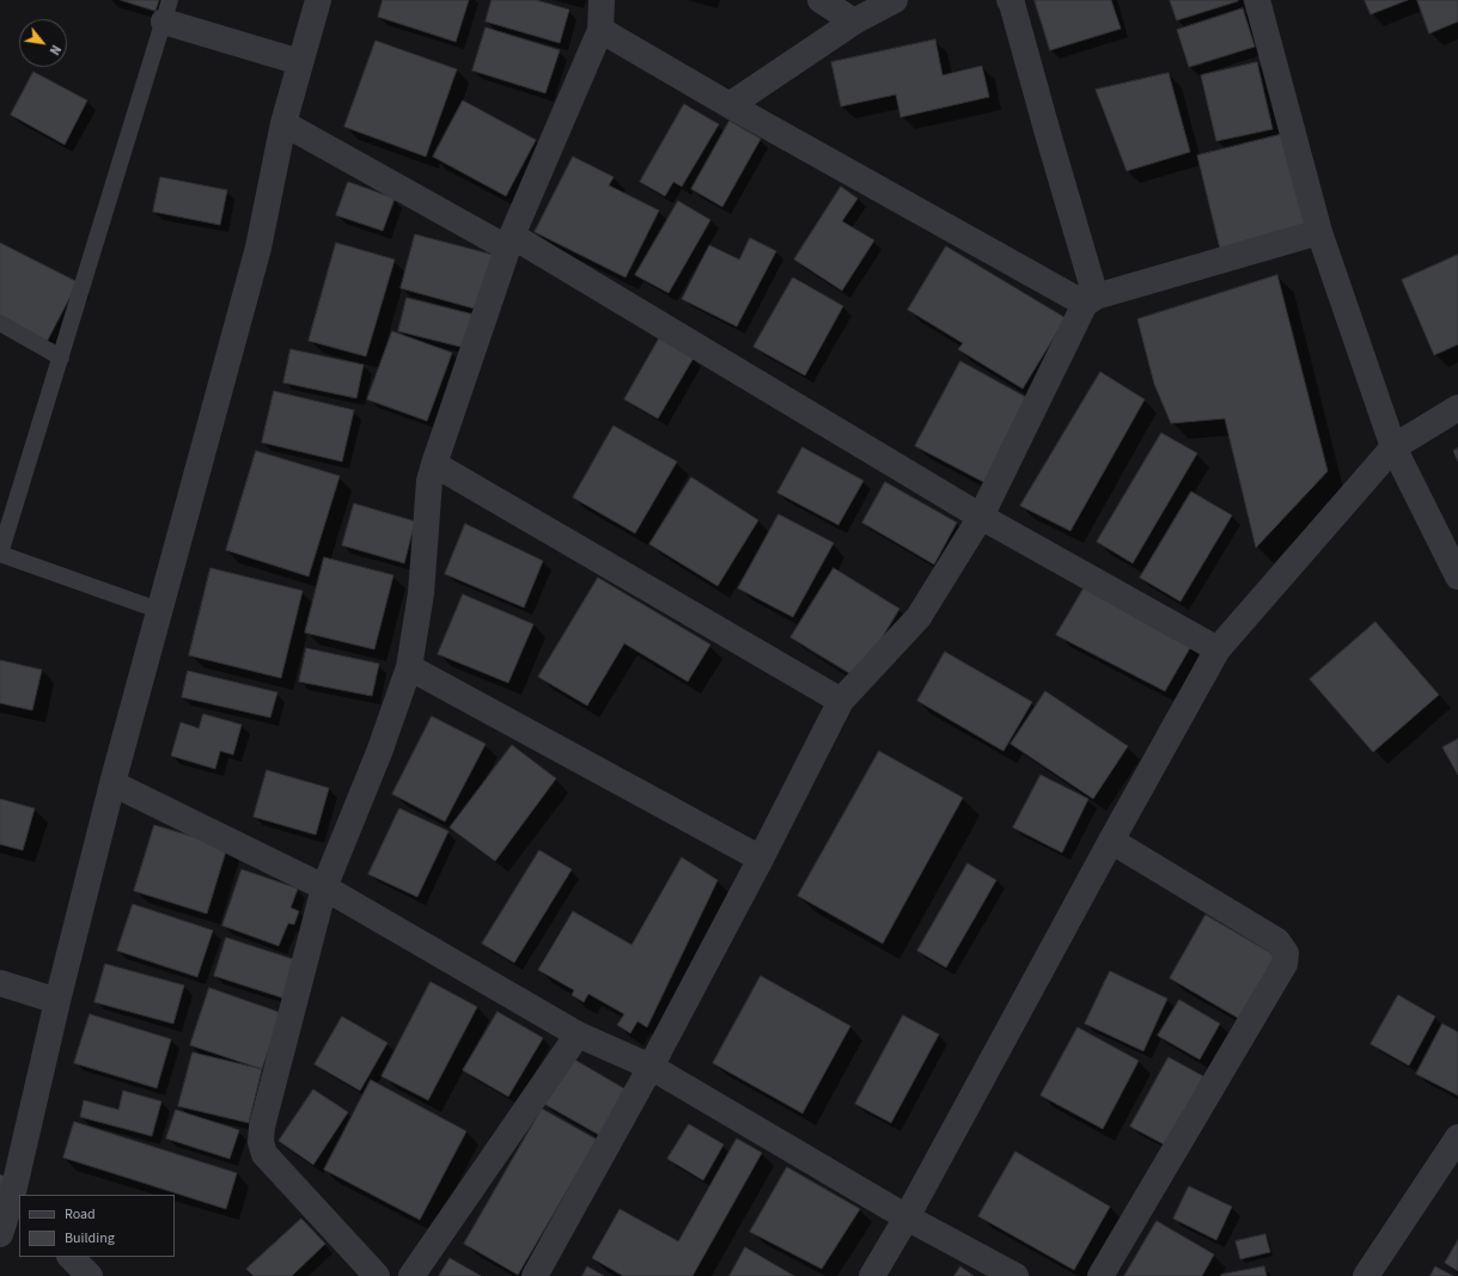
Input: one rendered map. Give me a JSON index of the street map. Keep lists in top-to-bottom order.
{
  "legend": ["Road", "Building"],
  "north": "bottom right"
}
